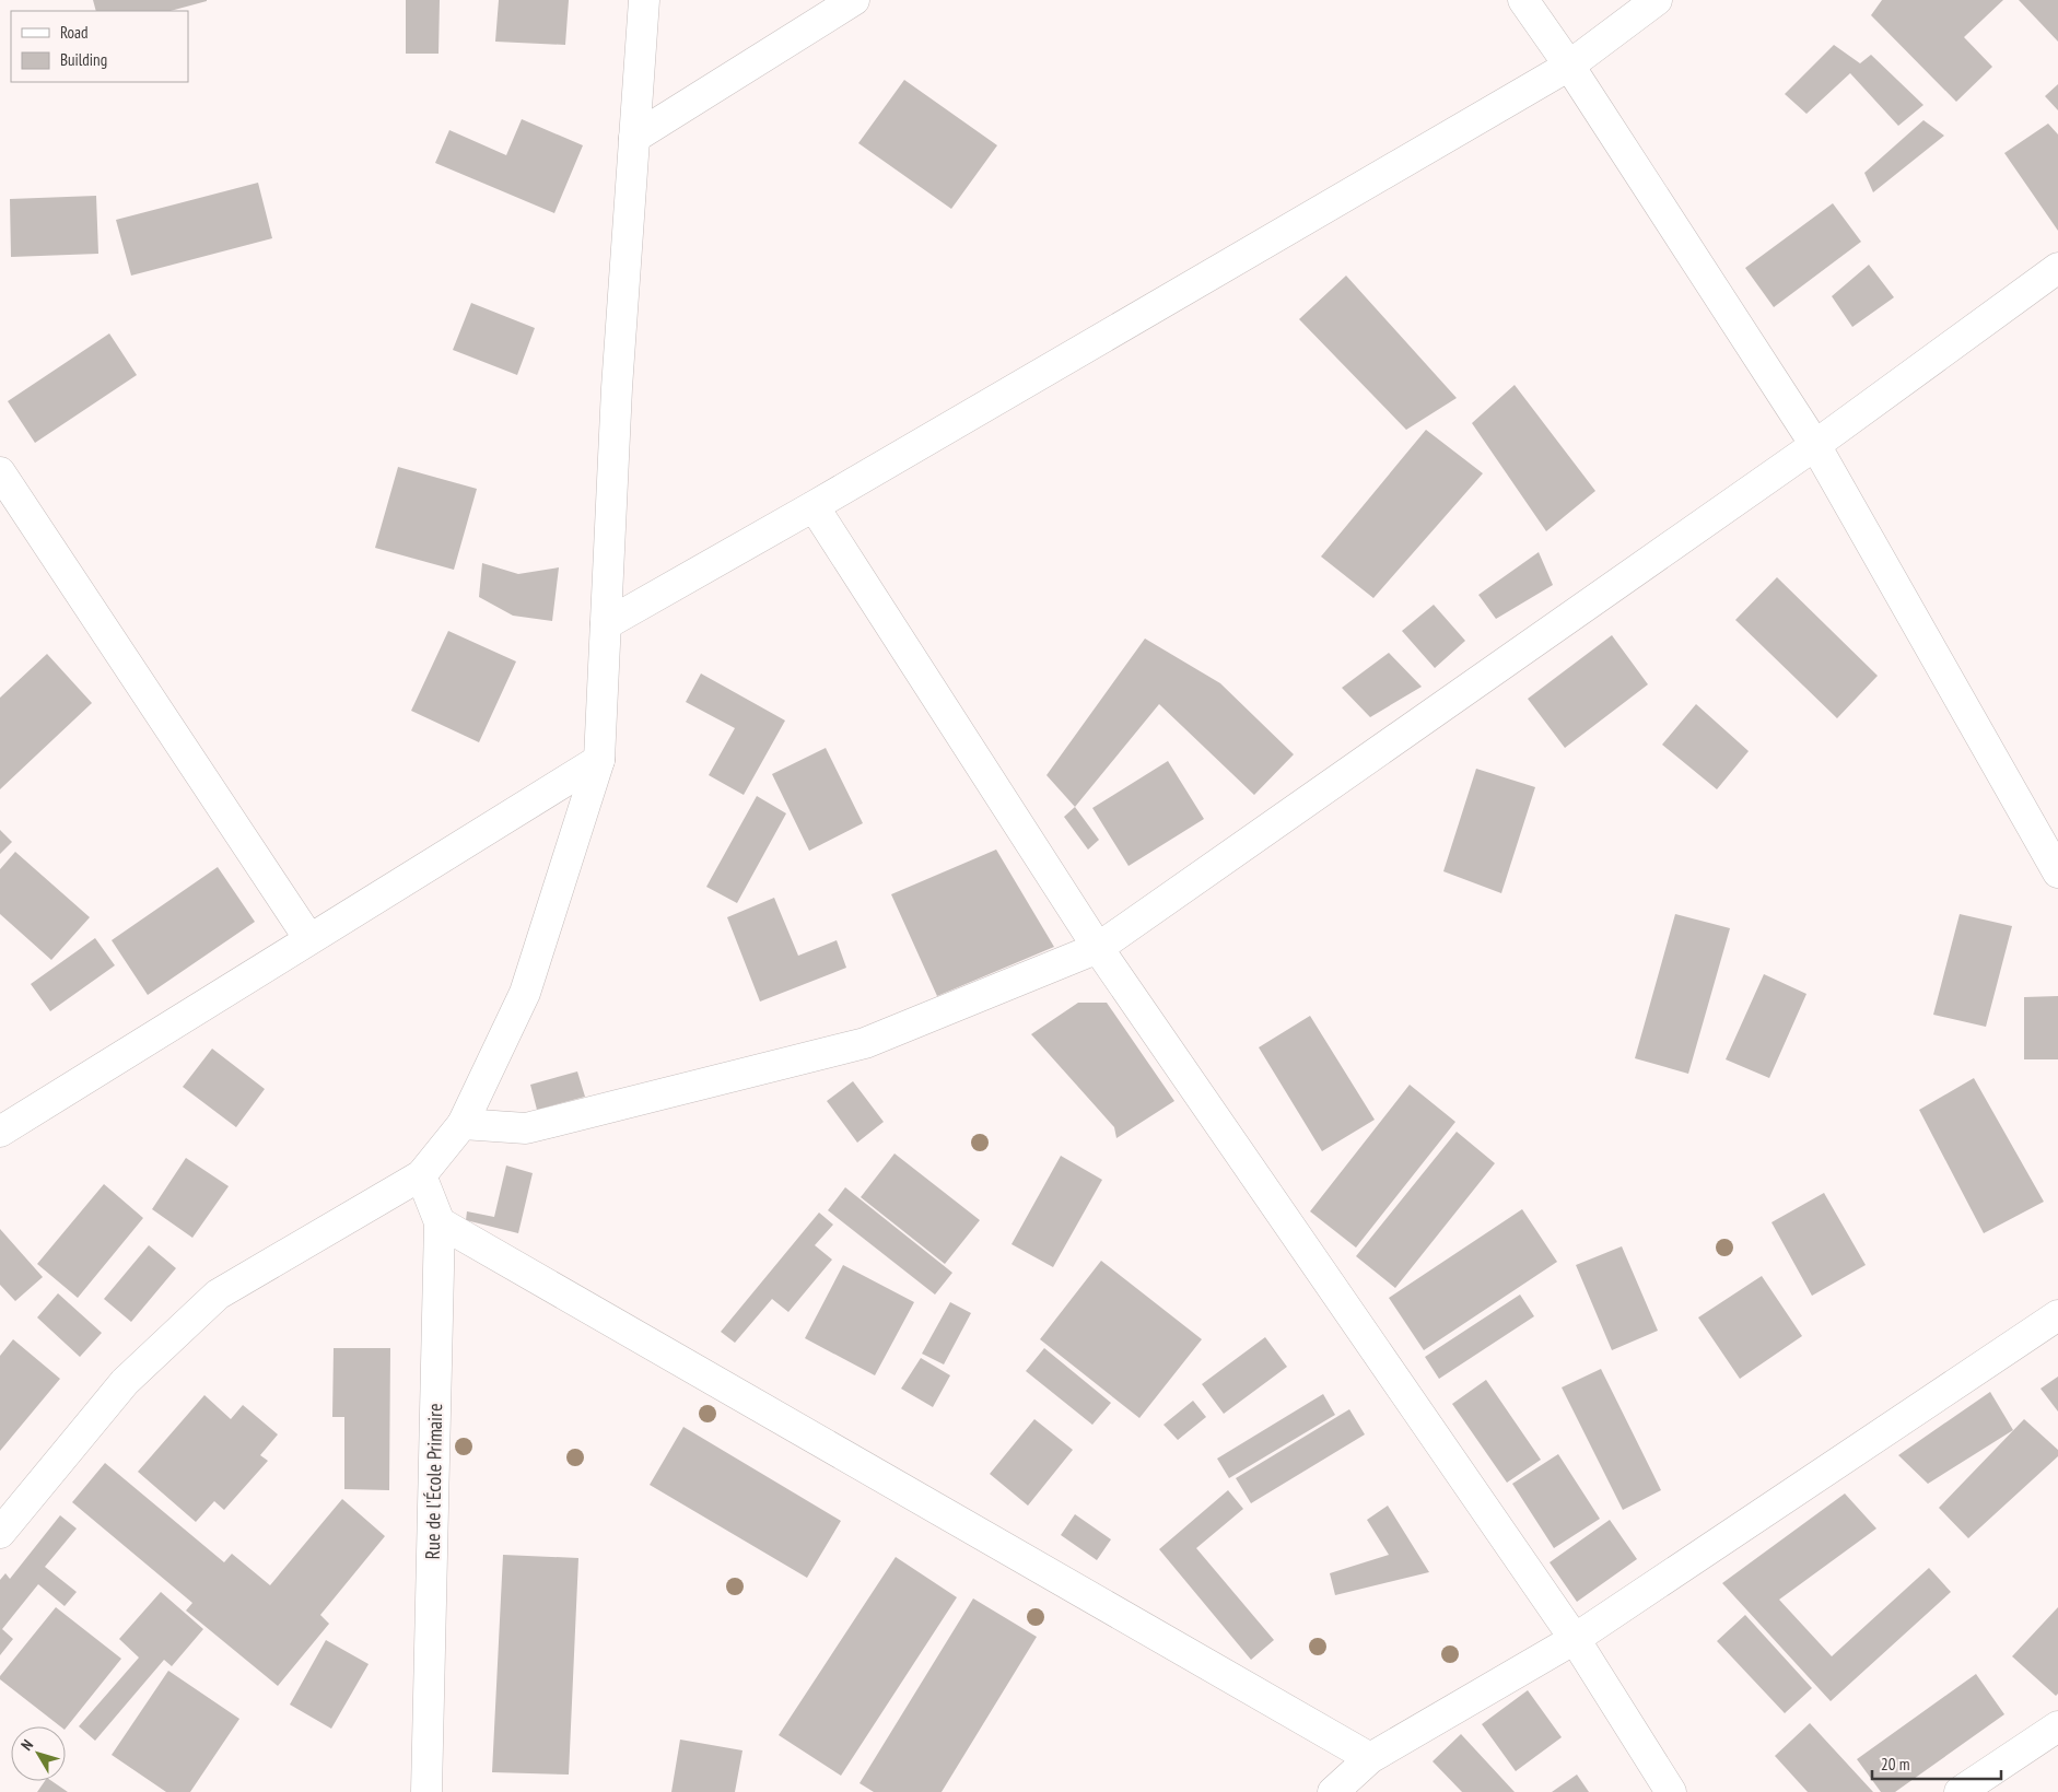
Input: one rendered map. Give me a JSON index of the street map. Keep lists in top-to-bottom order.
{
  "streets": {
    "street": ["Rue de l'École Primaire"]
  },
  "legend": ["Road", "Building"],
  "scale_bar": "20 m",
  "north": "top left"
}
